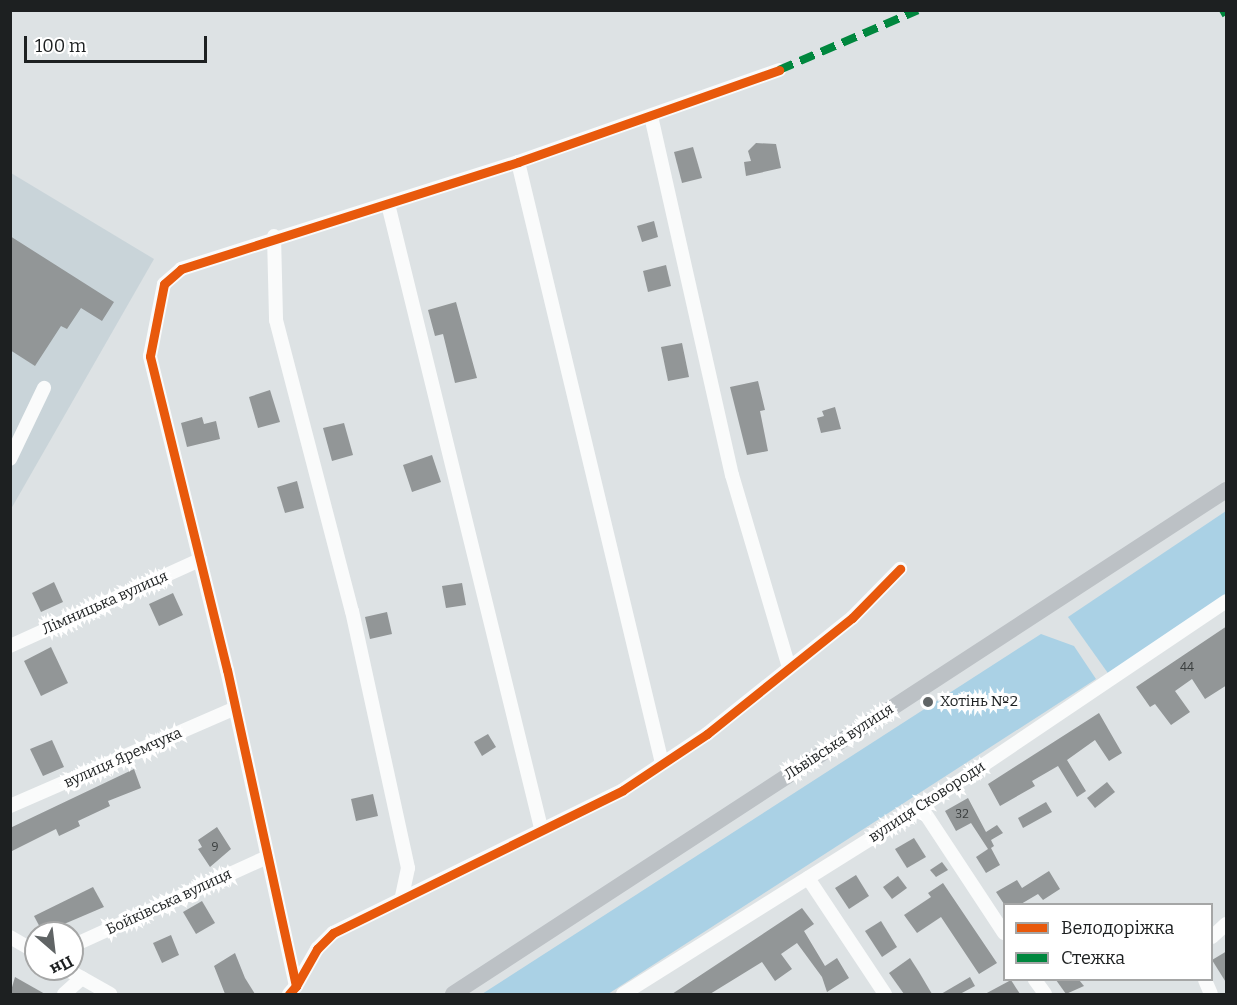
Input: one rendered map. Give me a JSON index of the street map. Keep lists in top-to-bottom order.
{
  "streets": {
    "main road": ["Львівська вулиця"],
    "street": [
      "Лімницька вулиця",
      "вулиця Яремчука",
      "вулиця Сковороди",
      "Бойківська вулиця"
    ]
  },
  "places": ["Хотінь №2"],
  "house_numbers": ["44", "32", "9"],
  "legend": ["Велодоріжка", "Стежка"],
  "scale_bar": "100 m",
  "north": "bottom right"
}
